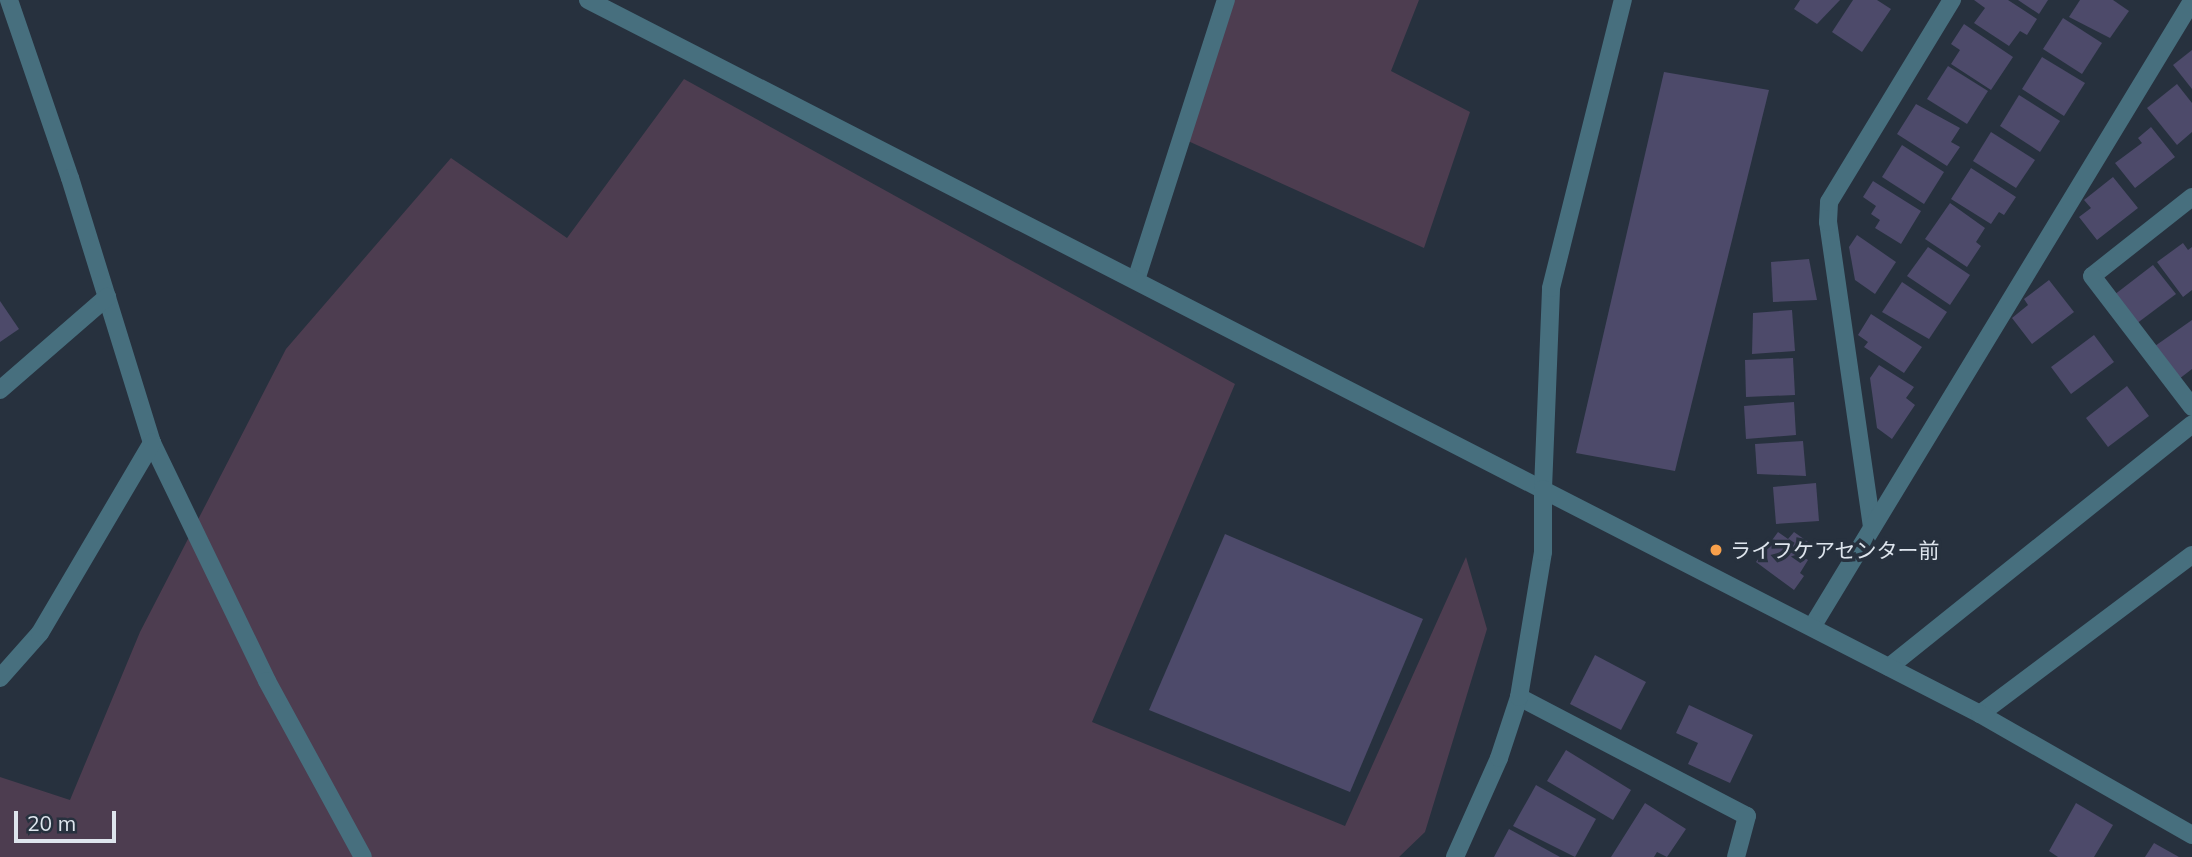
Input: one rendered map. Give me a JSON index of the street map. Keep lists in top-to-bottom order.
{
  "places": ["ライフケアセンター前"],
  "scale_bar": "20 m"
}
